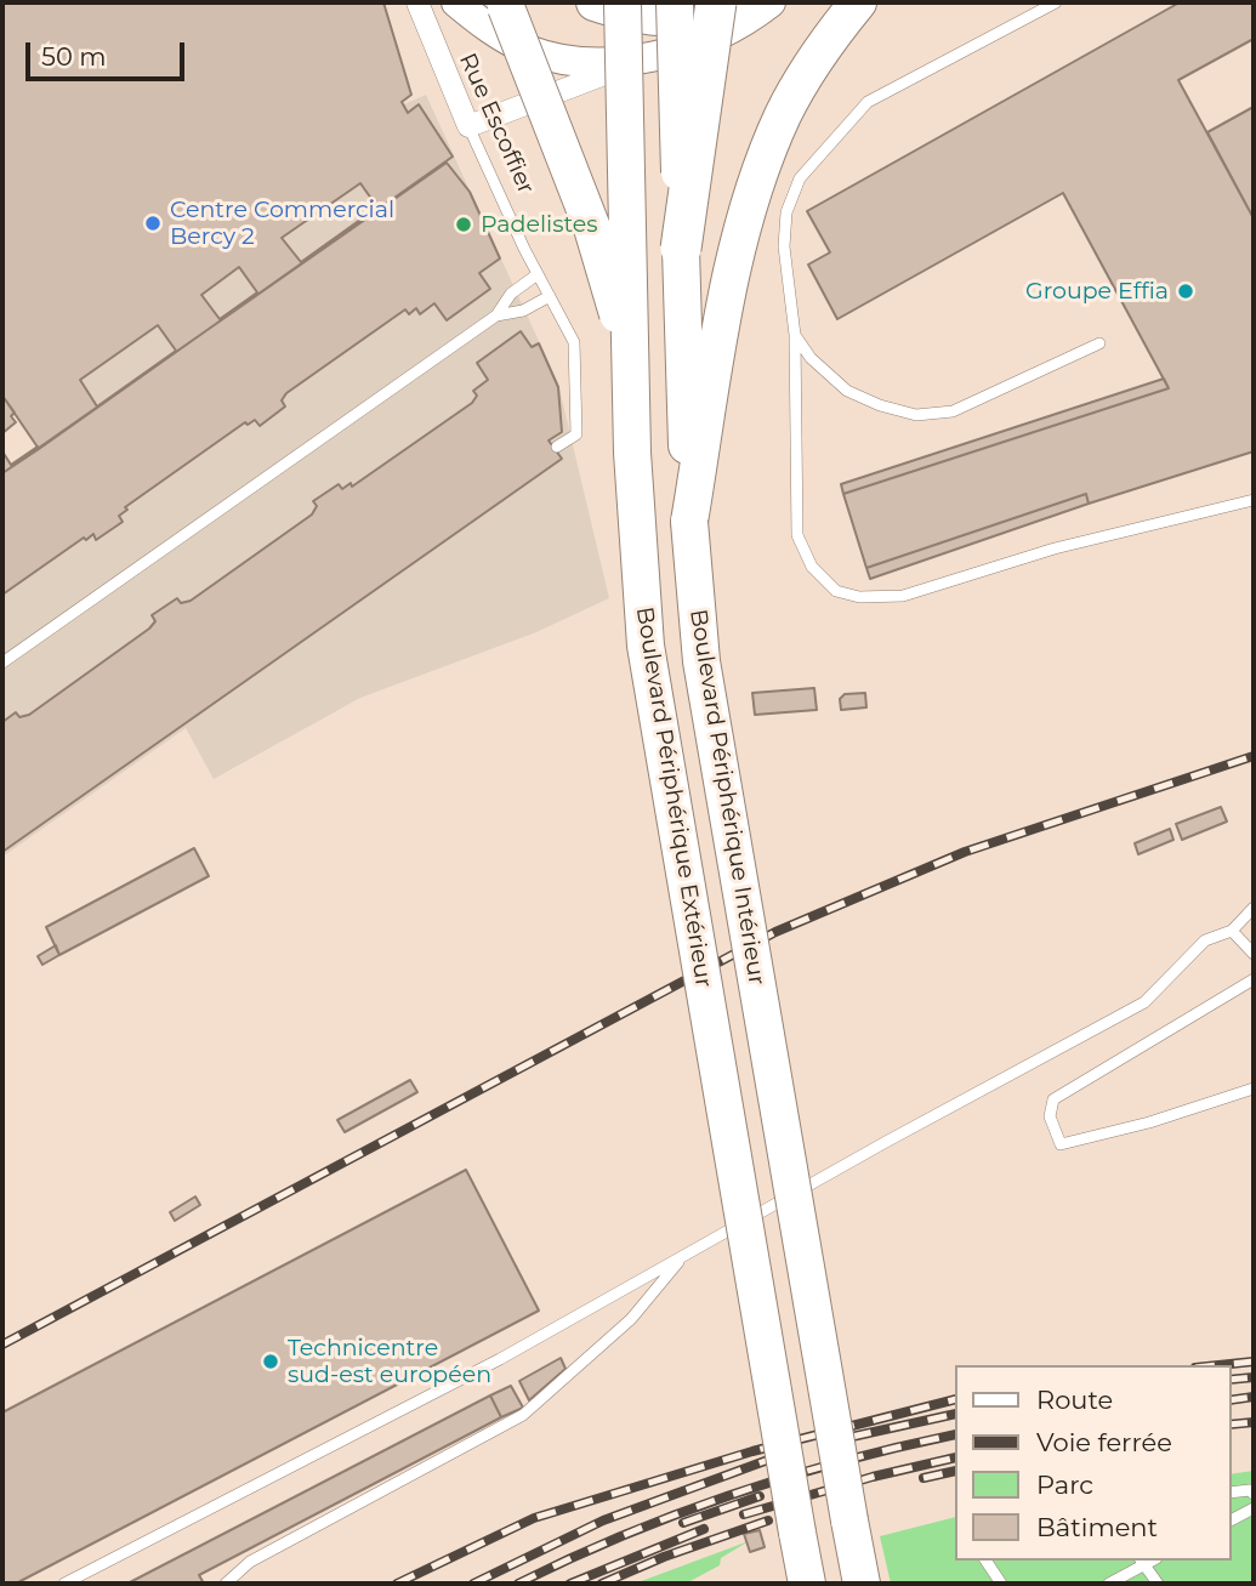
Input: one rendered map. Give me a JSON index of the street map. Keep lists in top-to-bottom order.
{
  "streets": {
    "highway": ["Boulevard Périphérique Extérieur", "Boulevard Périphérique Intérieur"],
    "street": ["Rue Escoffier"]
  },
  "places": [
    "Centre Commercial Bercy 2",
    "Padelistes",
    "Groupe Effia",
    "Technicentre sud-est européen"
  ],
  "legend": [
    "Route",
    "Voie ferrée",
    "Parc",
    "Bâtiment"
  ],
  "scale_bar": "50 m"
}
